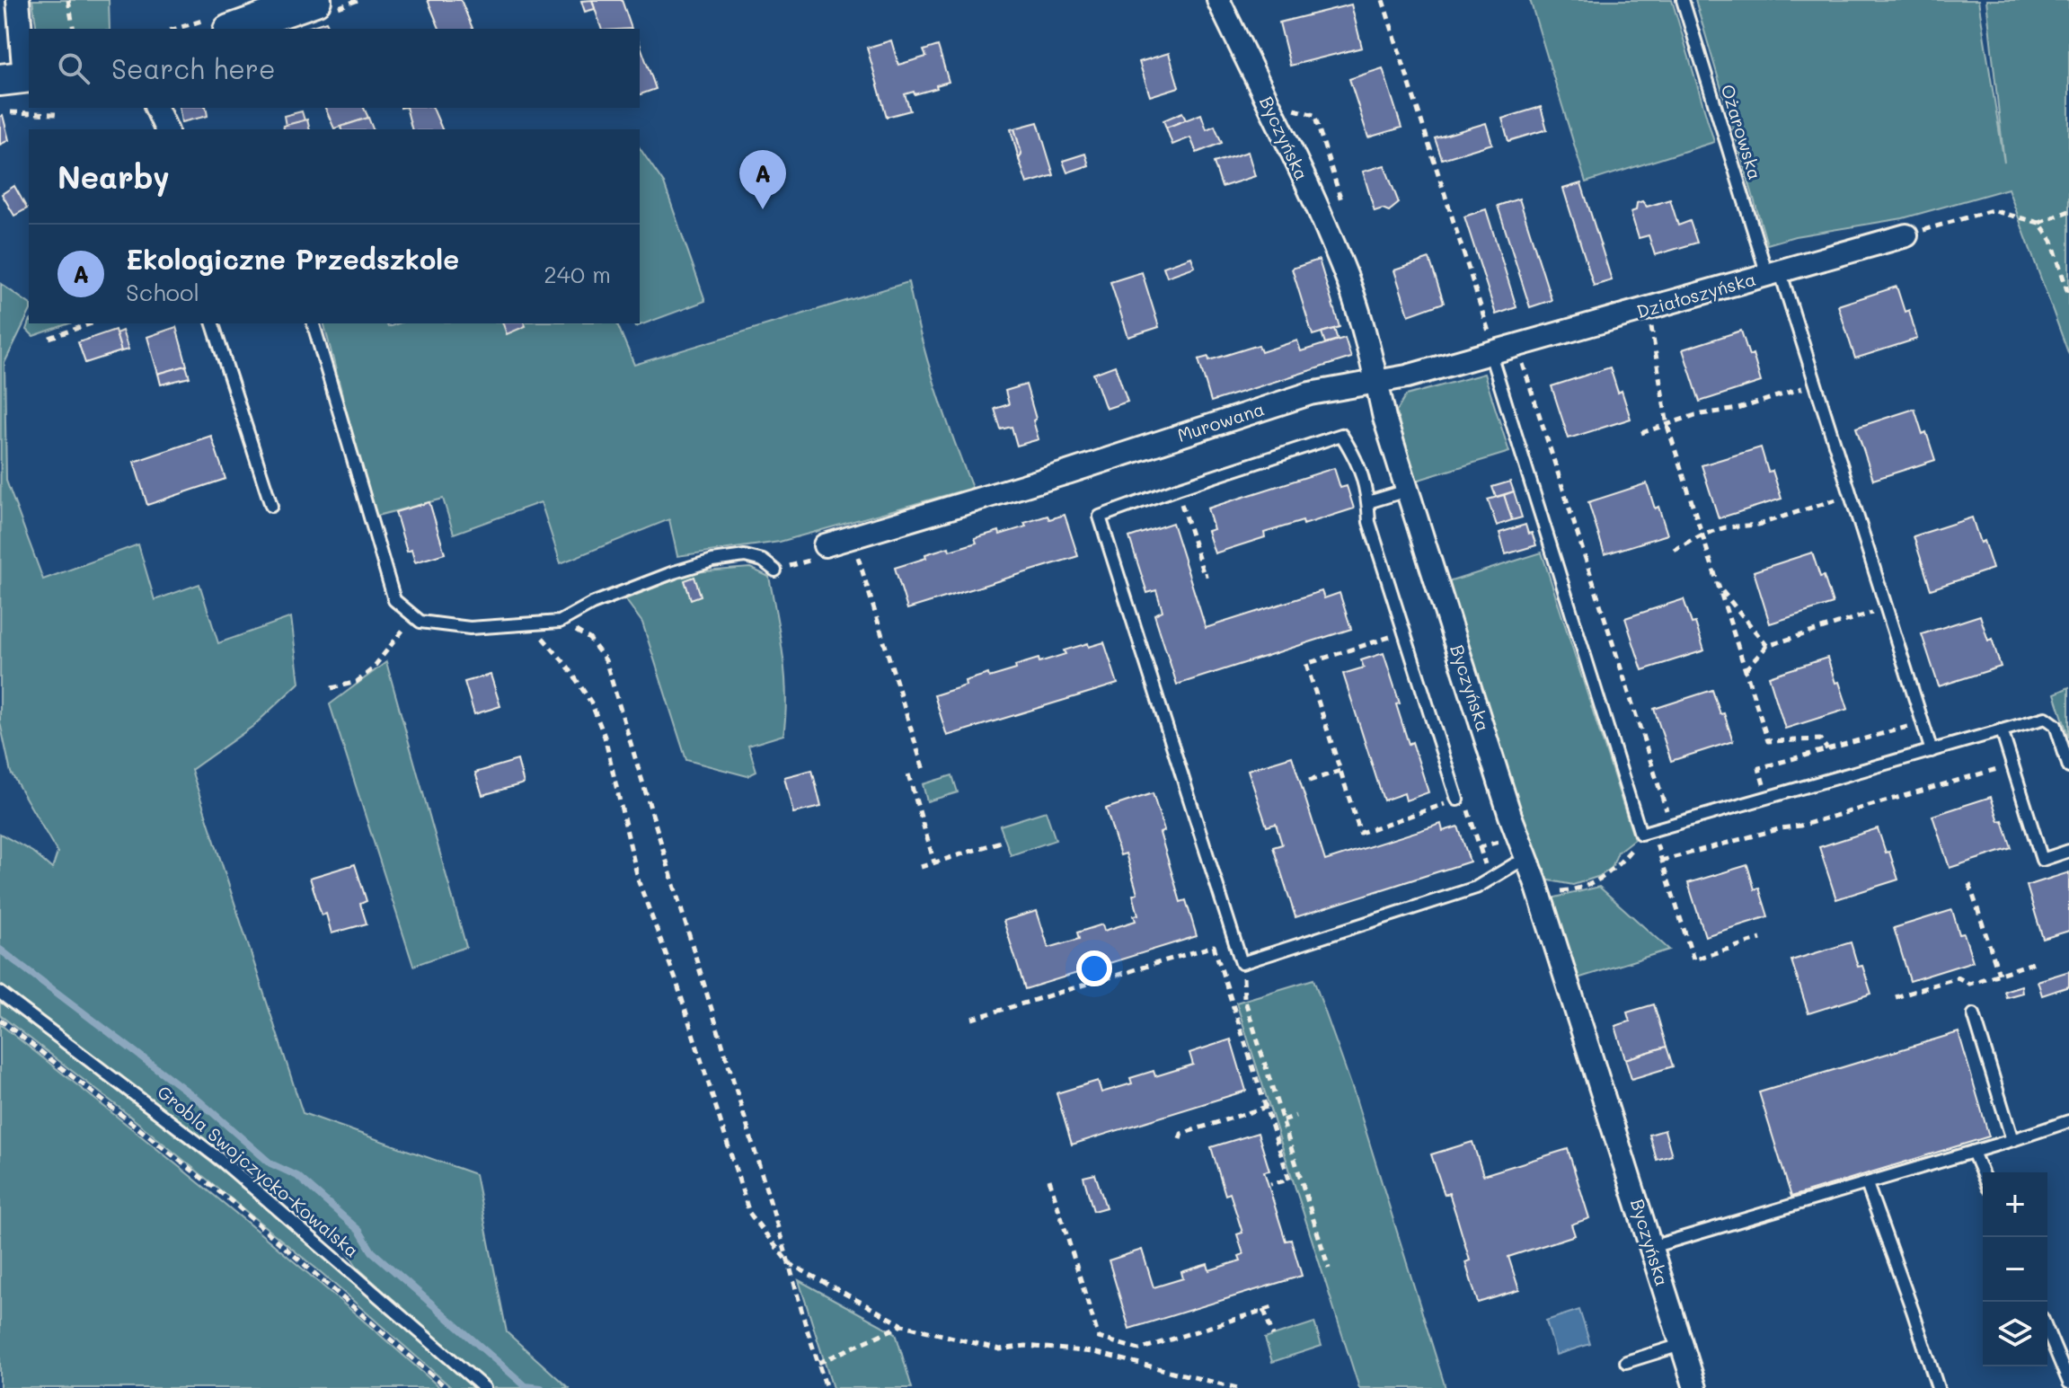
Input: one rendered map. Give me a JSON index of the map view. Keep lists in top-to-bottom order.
{
  "streets": {
    "street": ["Byczyńska", "Działoszyńska", "Murowana"],
    "lane": ["Ożarowska", "Grobla Swojczycko-Kowalska"]
  },
  "crossings": [
    ["Ożarowska", "Działoszyńska"],
    ["Byczyńska", "Działoszyńska"],
    ["Byczyńska", "Murowana"],
    ["Działoszyńska", "Murowana"]
  ],
  "page": {
    "search": "Search here",
    "heading": "Nearby",
    "pins": "A",
    "list": [
      {
        "mark": "A",
        "name": "Ekologiczne Przedszkole",
        "note": "School",
        "value": "240 m"
      }
    ],
    "map_buttons": ["+", "−"]
  }
}
